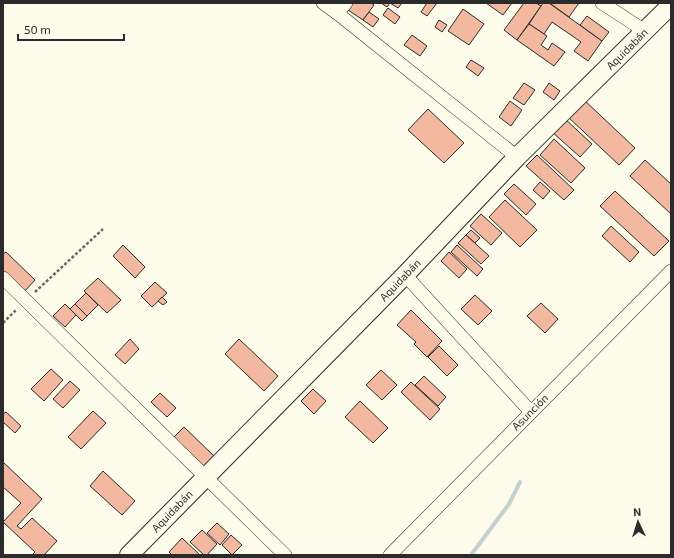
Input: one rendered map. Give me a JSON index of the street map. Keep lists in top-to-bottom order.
{
  "streets": {
    "street": ["Aquidabán", "Asunción"]
  },
  "scale_bar": "50 m",
  "north": "top"
}
